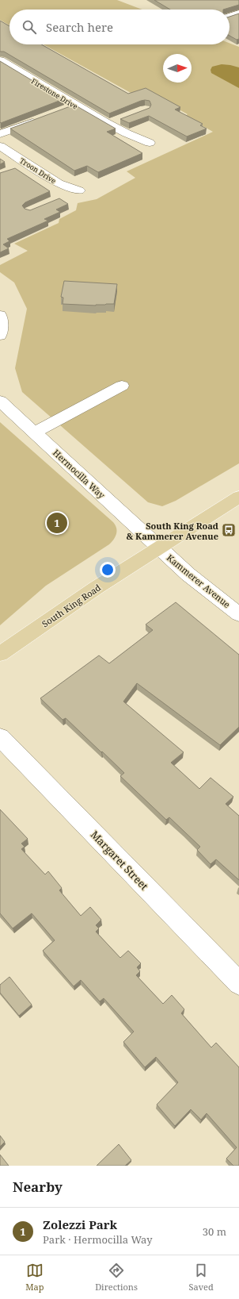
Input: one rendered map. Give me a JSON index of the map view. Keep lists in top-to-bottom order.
{
  "streets": {
    "main road": ["South King Road"],
    "street": [
      "Firestone Drive",
      "Troon Drive",
      "Hermocilla Way",
      "Kammerer Avenue",
      "Margaret Street"
    ]
  },
  "crossings": [
    ["Hermocilla Way", "Kammerer Avenue"],
    ["Hermocilla Way", "South King Road"],
    ["Kammerer Avenue", "South King Road"]
  ],
  "places": {
    "bus stop": ["South King Road & Kammerer Avenue"]
  },
  "north": "right",
  "page": {
    "search": "Search here",
    "pins": "1",
    "heading": "Nearby",
    "list": [
      {
        "mark": "1",
        "name": "Zolezzi Park",
        "note": "Park · Hermocilla Way",
        "value": "30 m"
      }
    ],
    "nav": ["Map", "Directions", "Saved"]
  }
}
